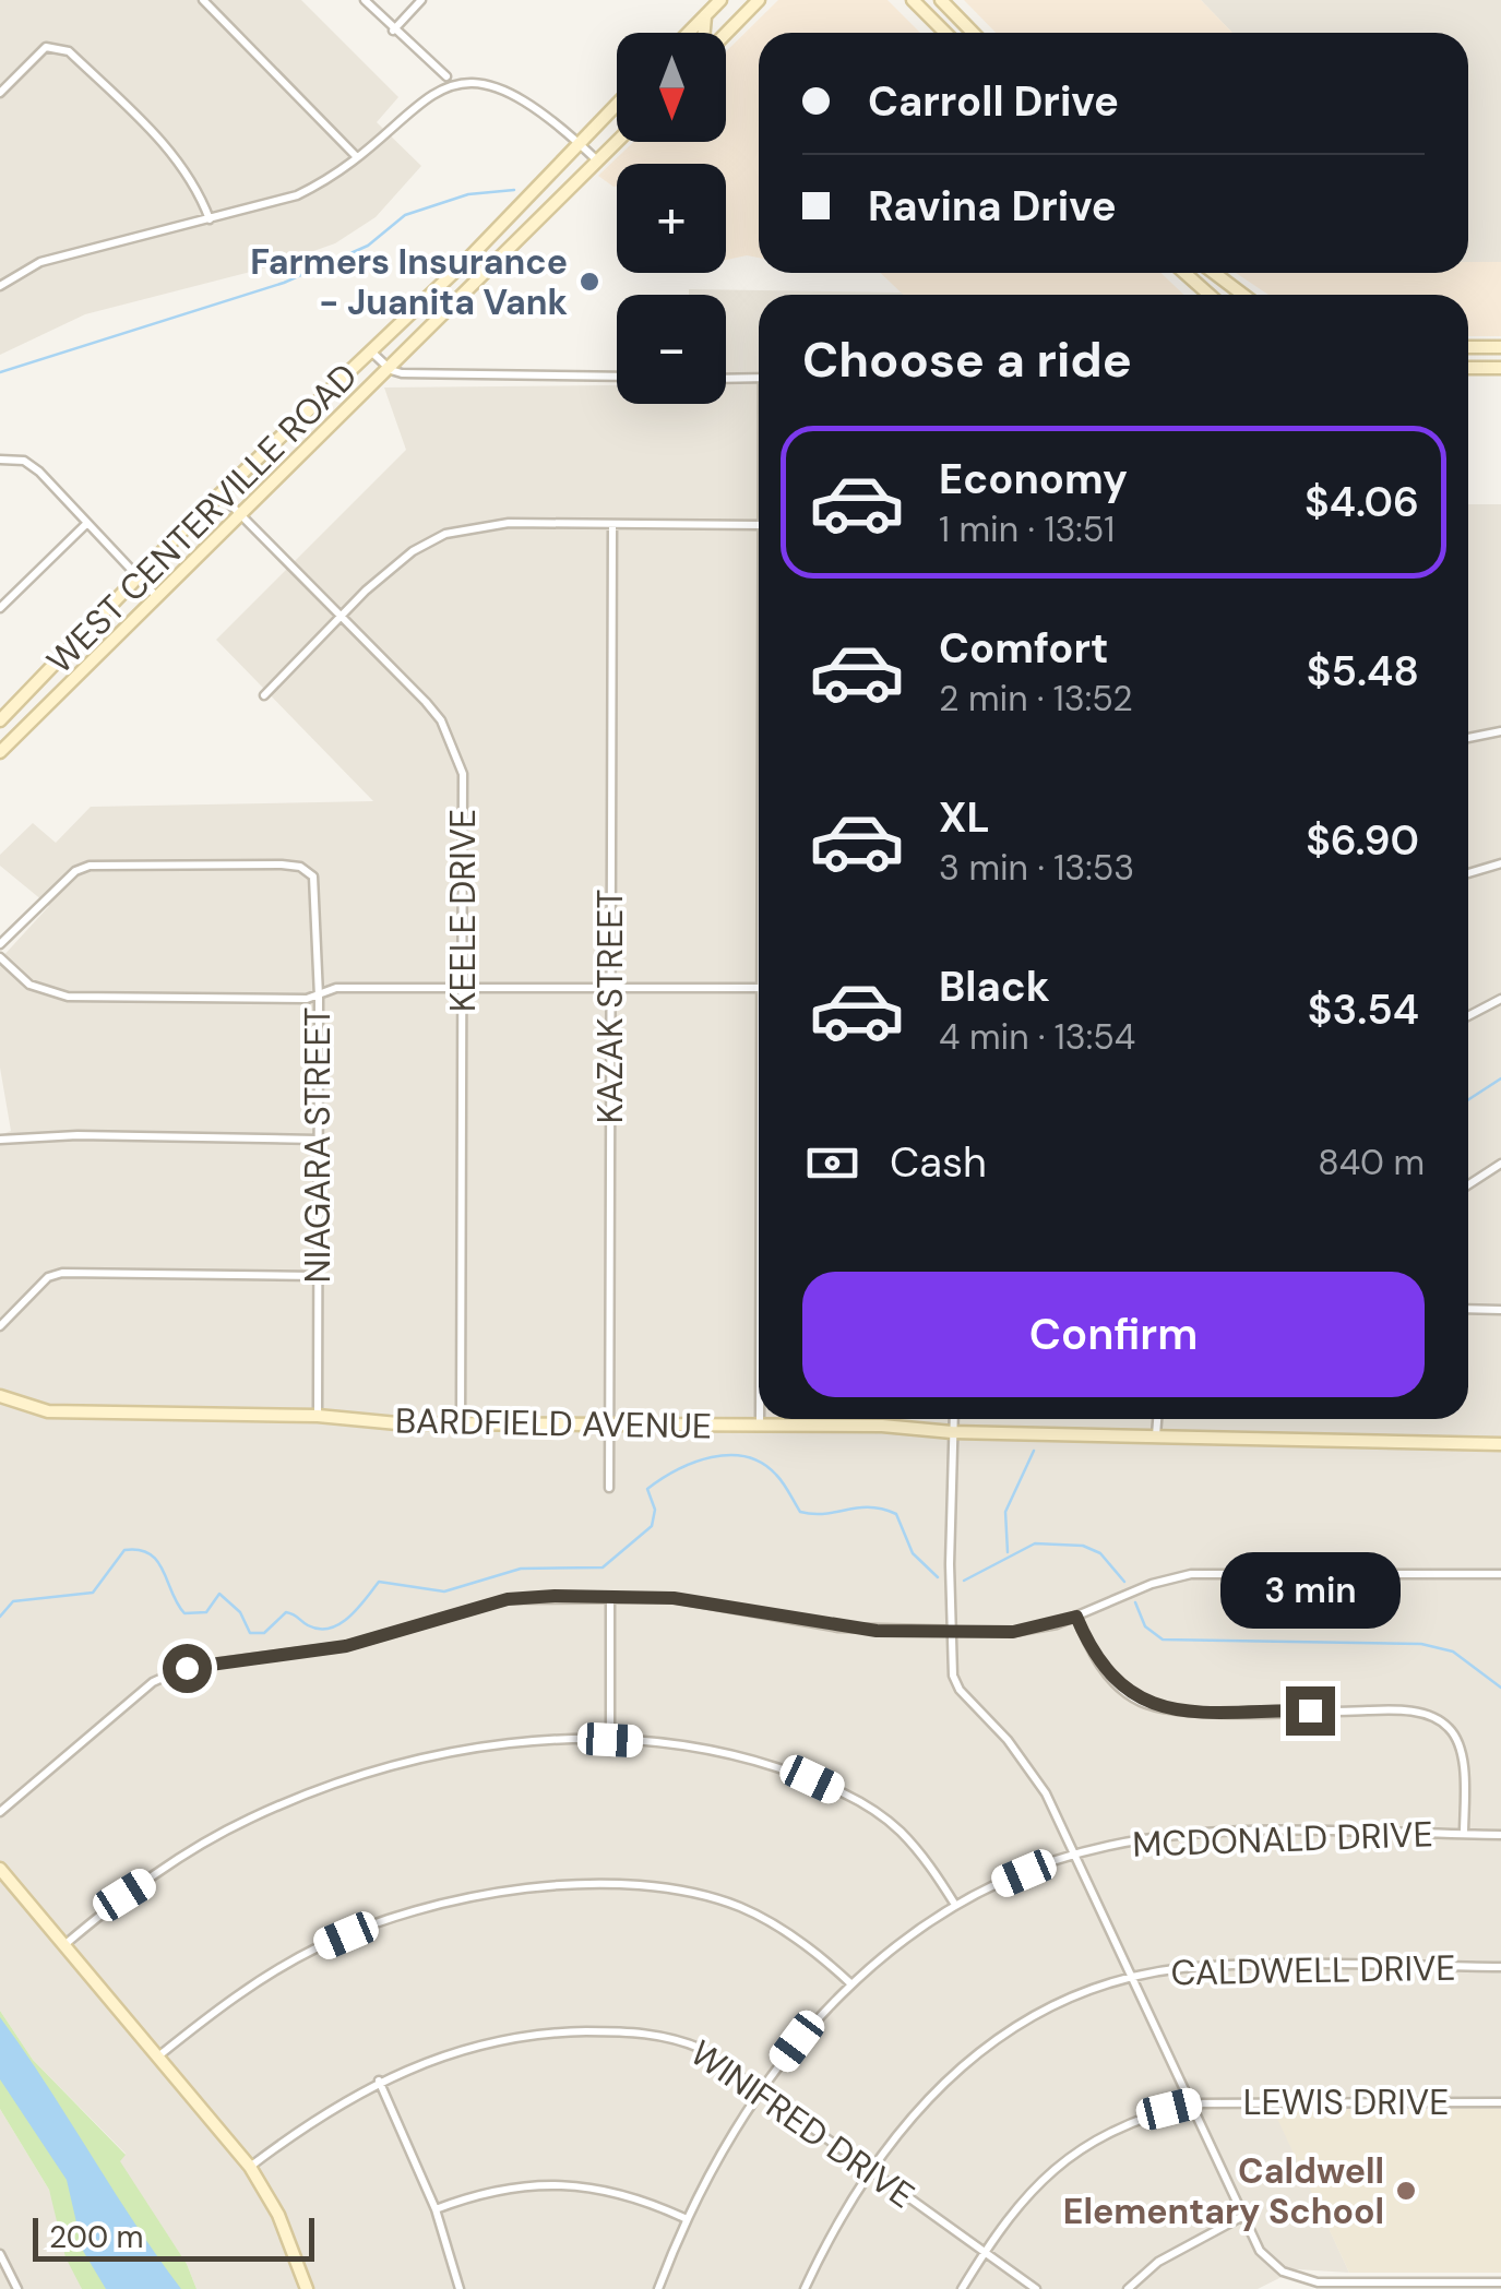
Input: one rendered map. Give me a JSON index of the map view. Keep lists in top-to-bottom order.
{
  "streets": {
    "main road": ["WEST CENTERVILLE ROAD", "BARDFIELD AVENUE"],
    "street": [
      "KEELE DRIVE",
      "KAZAK STREET",
      "NIAGARA STREET",
      "MCDONALD DRIVE",
      "CALDWELL DRIVE",
      "LEWIS DRIVE",
      "WINIFRED DRIVE"
    ]
  },
  "crossings": [
    ["WEST CENTERVILLE ROAD", "KEELE DRIVE"],
    ["KEELE DRIVE", "BARDFIELD AVENUE"],
    ["KAZAK STREET", "BARDFIELD AVENUE"],
    ["NIAGARA STREET", "BARDFIELD AVENUE"],
    ["MCDONALD DRIVE", "WINIFRED DRIVE"],
    ["CALDWELL DRIVE", "WINIFRED DRIVE"],
    ["LEWIS DRIVE", "WINIFRED DRIVE"]
  ],
  "places": ["Farmers Insurance - Juanita Vank", "Caldwell Elementary School"],
  "scale_bar": "200 m",
  "north": "bottom",
  "page": {
    "map_buttons": ["+", "−"],
    "banner": ["Carroll Drive", "Ravina Drive"],
    "heading": "Choose a ride",
    "list": [
      {
        "name": "Economy",
        "note": "1 min · 13:51",
        "value": "$4.06"
      },
      {
        "name": "Comfort",
        "note": "2 min · 13:52",
        "value": "$5.48"
      },
      {
        "name": "XL",
        "note": "3 min · 13:53",
        "value": "$6.90"
      },
      {
        "name": "Black",
        "note": "4 min · 13:54",
        "value": "$3.54"
      }
    ],
    "pay": ["Cash", "840 m"],
    "buttons": "Confirm",
    "bubble": "3 min",
    "scale": "200 m"
  }
}
